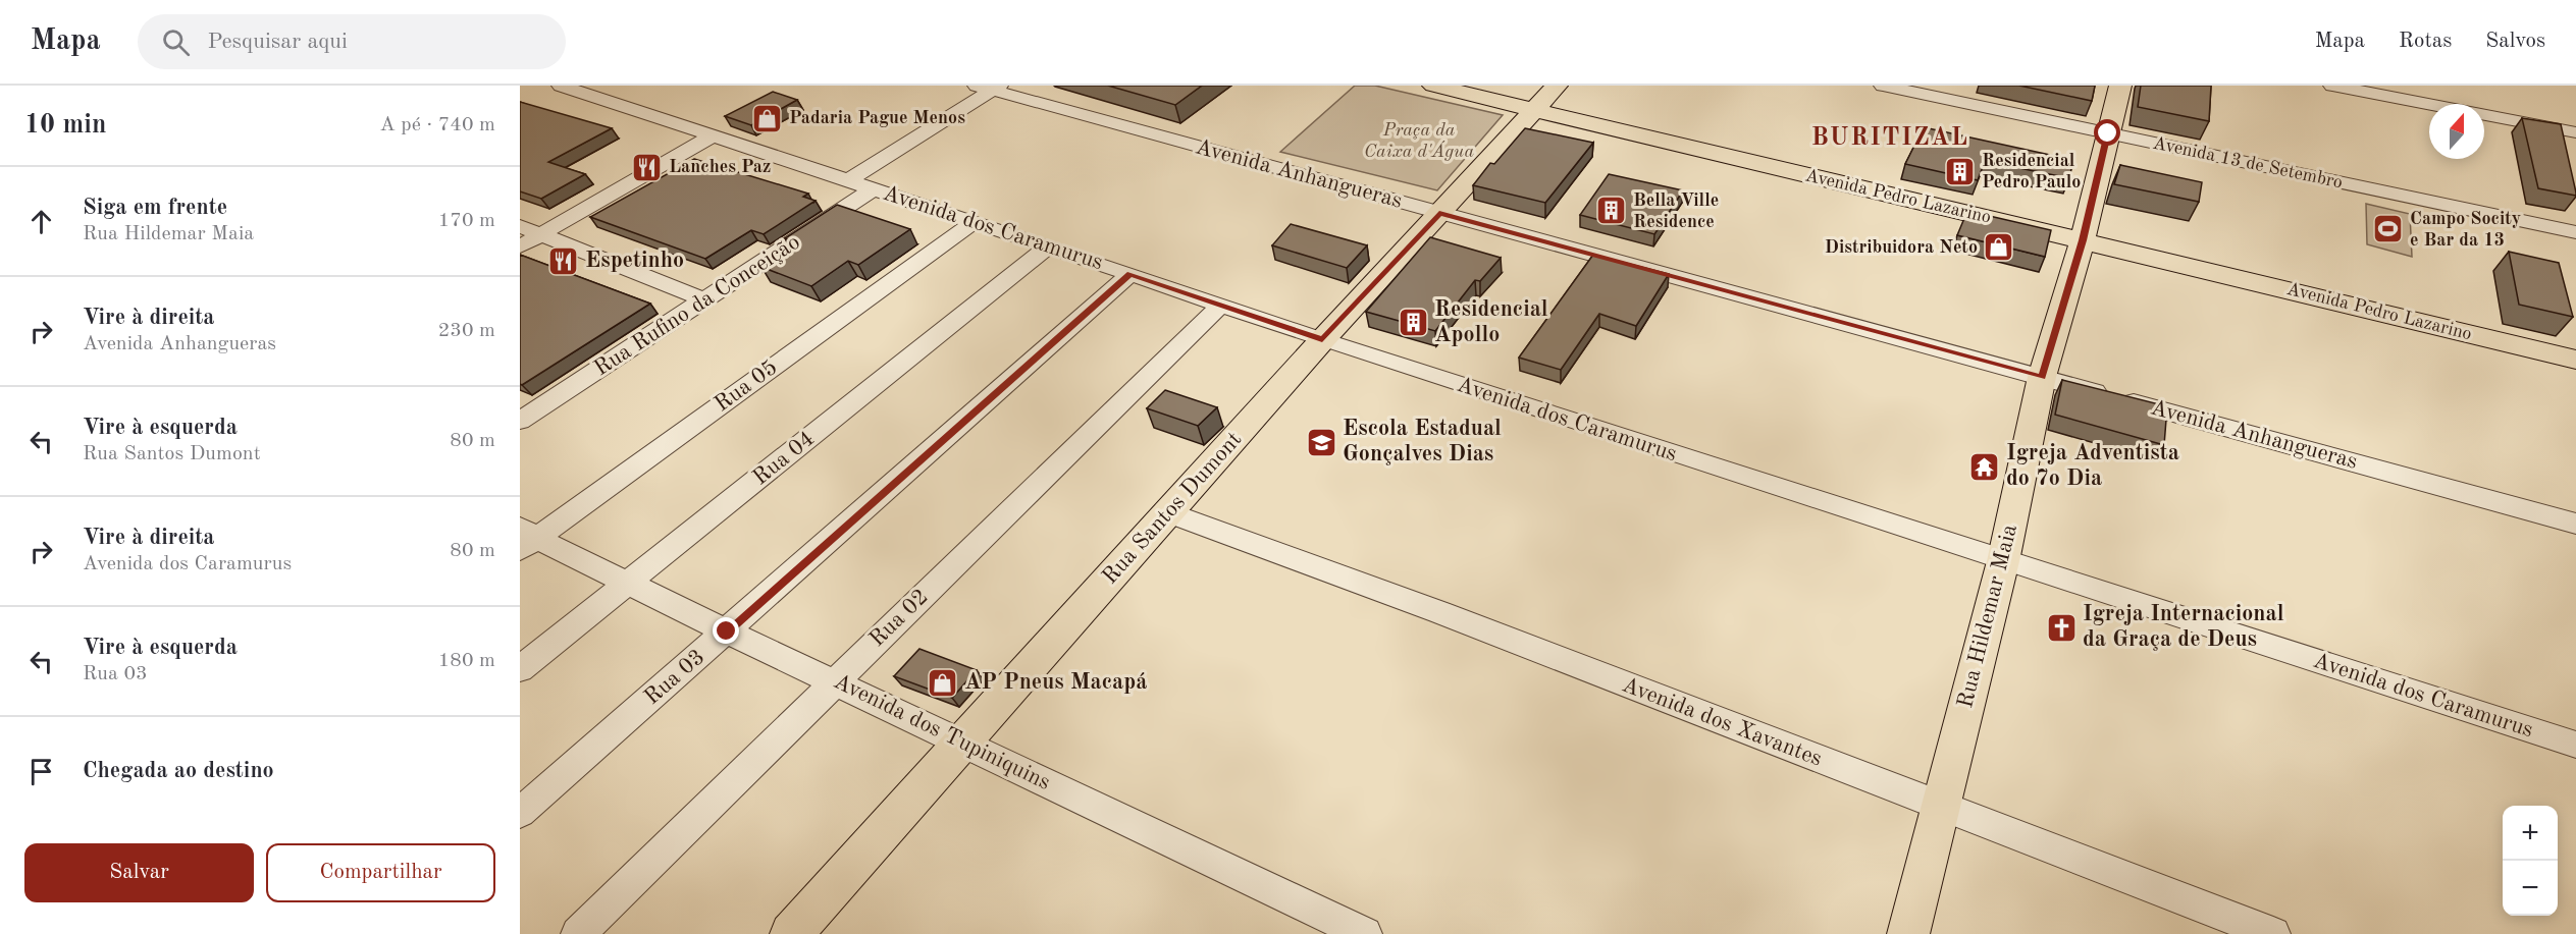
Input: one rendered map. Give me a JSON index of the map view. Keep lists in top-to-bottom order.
{
  "streets": {
    "main road": ["Avenida Pedro Lazarino", "Rua Santos Dumont", "Rua Hildemar Maia"],
    "street": [
      "Avenida 13 de Setembro",
      "Avenida Anhangueras",
      "Avenida dos Caramurus",
      "Rua Rufino da Conceição",
      "Rua 05",
      "Rua 04",
      "Rua 02",
      "Rua 03",
      "Avenida dos Xavantes",
      "Avenida dos Tupiniquins"
    ]
  },
  "crossings": [
    ["Avenida 13 de Setembro", "Rua Hildemar Maia"],
    ["Avenida Anhangueras", "Rua Santos Dumont"],
    ["Avenida Anhangueras", "Rua Hildemar Maia"],
    ["Avenida Pedro Lazarino", "Rua Santos Dumont"],
    ["Avenida Pedro Lazarino", "Rua Hildemar Maia"],
    ["Avenida dos Caramurus", "Rua Rufino da Conceição"],
    ["Avenida dos Caramurus", "Rua 05"],
    ["Avenida dos Caramurus", "Rua 04"],
    ["Avenida dos Caramurus", "Rua Santos Dumont"],
    ["Avenida dos Caramurus", "Rua Hildemar Maia"],
    ["Avenida dos Caramurus", "Rua 02"],
    ["Avenida dos Caramurus", "Rua 03"],
    ["Rua 05", "Avenida dos Tupiniquins"],
    ["Rua 04", "Avenida dos Tupiniquins"],
    ["Rua Santos Dumont", "Avenida dos Xavantes"],
    ["Rua Santos Dumont", "Avenida dos Tupiniquins"],
    ["Rua Hildemar Maia", "Avenida dos Xavantes"],
    ["Rua 02", "Avenida dos Tupiniquins"],
    ["Rua 03", "Avenida dos Tupiniquins"]
  ],
  "districts": ["BURITIZAL"],
  "parks": ["Praça da Caixa d'Água"],
  "places": {
    "shop": ["Padaria Pague Menos", "Distribuidora Neto", "AP Pneus Macapá"],
    "restaurant": ["Lanches Paz", "Espetinho"],
    "building": ["Residencial Pedro Paulo", "Bella Ville Residence", "Residencial Apollo"],
    "sports": ["Campo Socity e Bar da 13"],
    "school or university": ["Escola Estadual Gonçalves Dias"],
    "temple": ["Igreja Adventista do 7o Dia"],
    "church": ["Igreja Internacional da Graça de Deus"]
  },
  "north": "top",
  "page": {
    "header": "Mapa",
    "search": "Pesquisar aqui",
    "nav": ["Mapa", "Rotas", "Salvos"],
    "heading": ["10 min", "A pé · 740 m"],
    "list": [
      ["Siga em frente", "Rua Hildemar Maia", "170 m"],
      ["Vire à direita", "Avenida Anhangueras", "230 m"],
      ["Vire à esquerda", "Rua Santos Dumont", "80 m"],
      ["Vire à direita", "Avenida dos Caramurus", "80 m"],
      ["Vire à esquerda", "Rua 03", "180 m"],
      "Chegada ao destino"
    ],
    "map_buttons": ["+", "−"],
    "buttons": ["Salvar", "Compartilhar"]
  }
}
